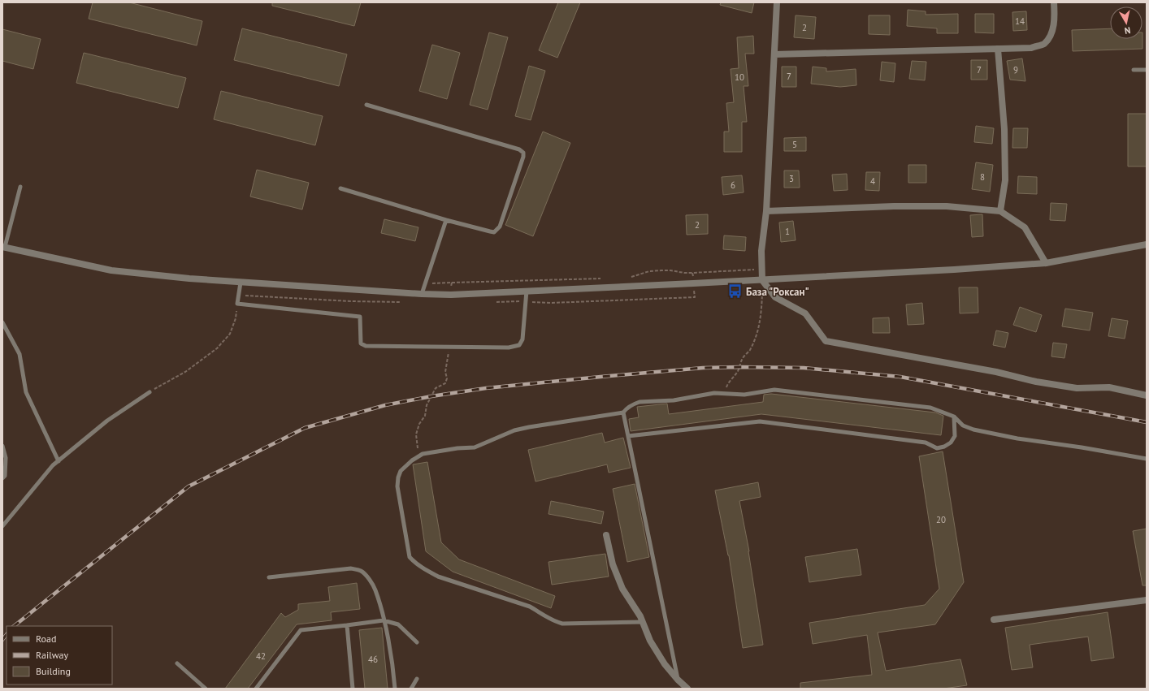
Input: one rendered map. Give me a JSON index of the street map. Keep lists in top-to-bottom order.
{
  "places": {
    "bus stop": ["База \"Роксан\""]
  },
  "house_numbers": [
    "14",
    "2",
    "7",
    "9",
    "7",
    "10",
    "5",
    "8",
    "3",
    "4",
    "6",
    "2",
    "1",
    "20",
    "42",
    "46"
  ],
  "legend": ["Road", "Railway", "Building"],
  "north": "bottom"
}
